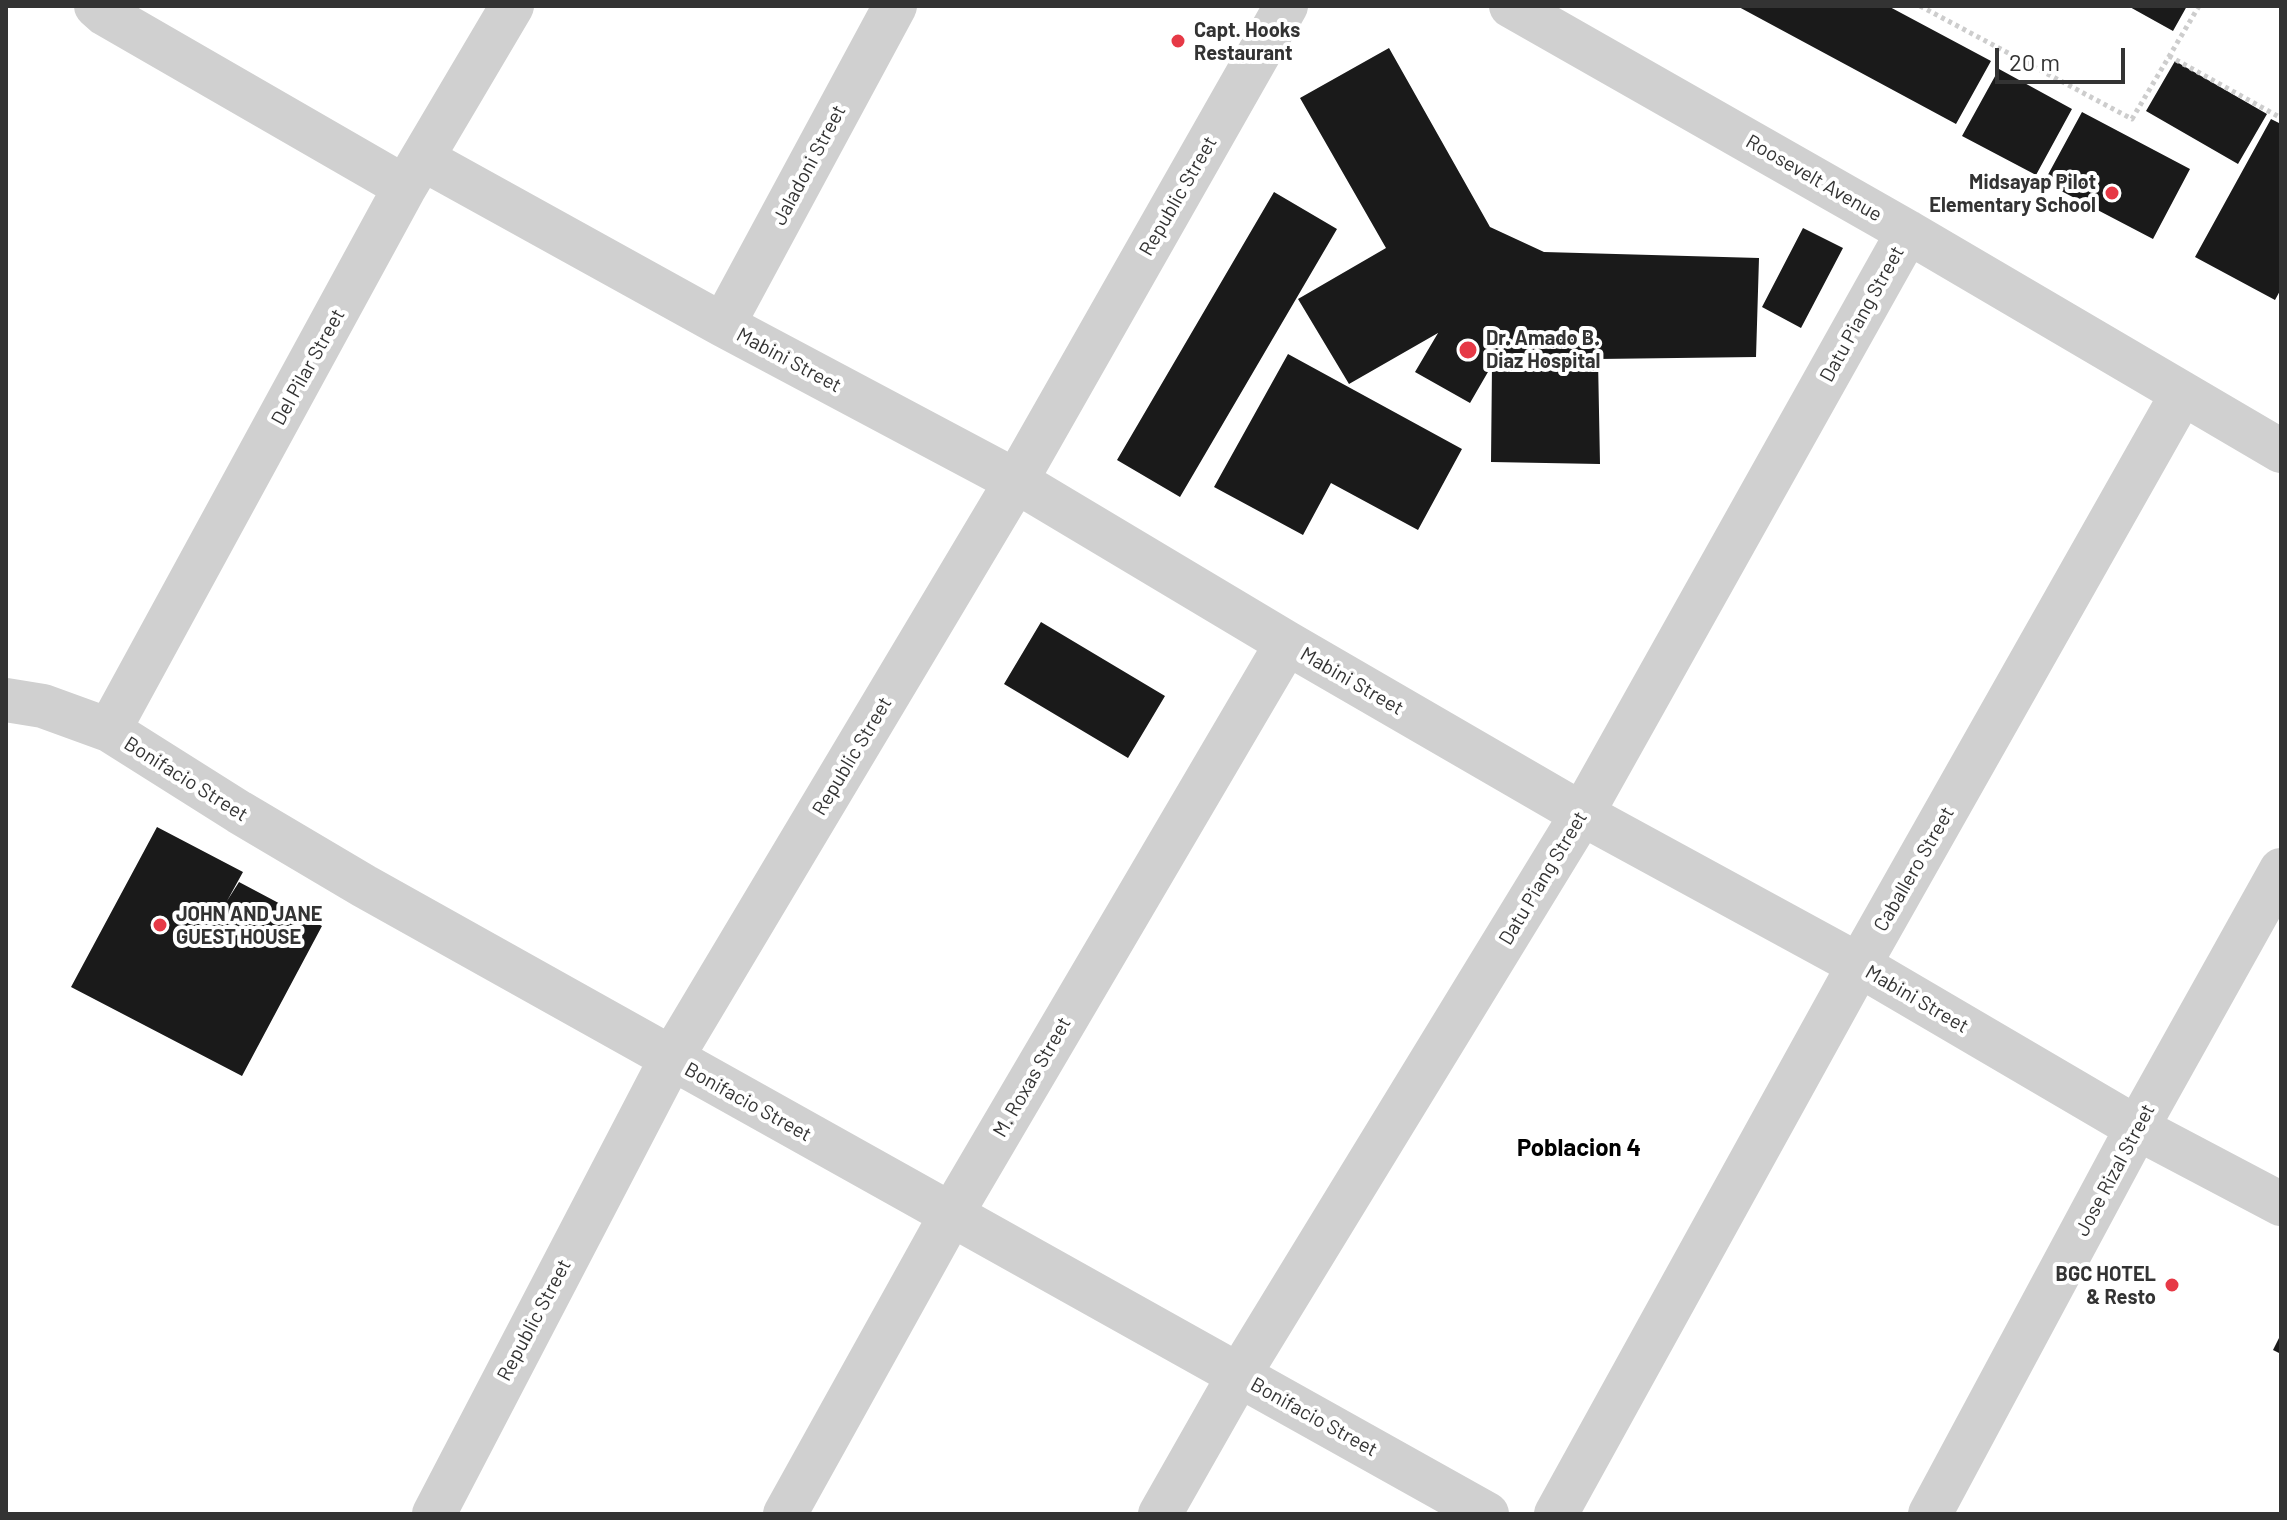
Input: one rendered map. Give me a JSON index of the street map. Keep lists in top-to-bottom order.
{
  "streets": {
    "street": [
      "Jaladoni Street",
      "Roosevelt Avenue",
      "Republic Street",
      "Datu Piang Street",
      "Mabini Street",
      "Del Pilar Street",
      "Bonifacio Street",
      "Caballero Street",
      "M. Roxas Street",
      "Jose Rizal Street"
    ]
  },
  "crossings": [
    ["Jaladoni Street", "Mabini Street"],
    ["Roosevelt Avenue", "Datu Piang Street"],
    ["Roosevelt Avenue", "Caballero Street"],
    ["Republic Street", "Mabini Street"],
    ["Republic Street", "Bonifacio Street"],
    ["Datu Piang Street", "Mabini Street"],
    ["Datu Piang Street", "Bonifacio Street"],
    ["Mabini Street", "Del Pilar Street"],
    ["Mabini Street", "Caballero Street"],
    ["Mabini Street", "M. Roxas Street"],
    ["Mabini Street", "Jose Rizal Street"],
    ["Del Pilar Street", "Bonifacio Street"],
    ["Bonifacio Street", "M. Roxas Street"]
  ],
  "districts": ["Poblacion 4"],
  "places": [
    "Capt. Hooks Restaurant",
    "Midsayap Pilot Elementary School",
    "Dr. Amado B. Diaz Hospital",
    "JOHN AND JANE GUEST HOUSE",
    "BGC HOTEL & Resto"
  ],
  "scale_bar": "20 m"
}
